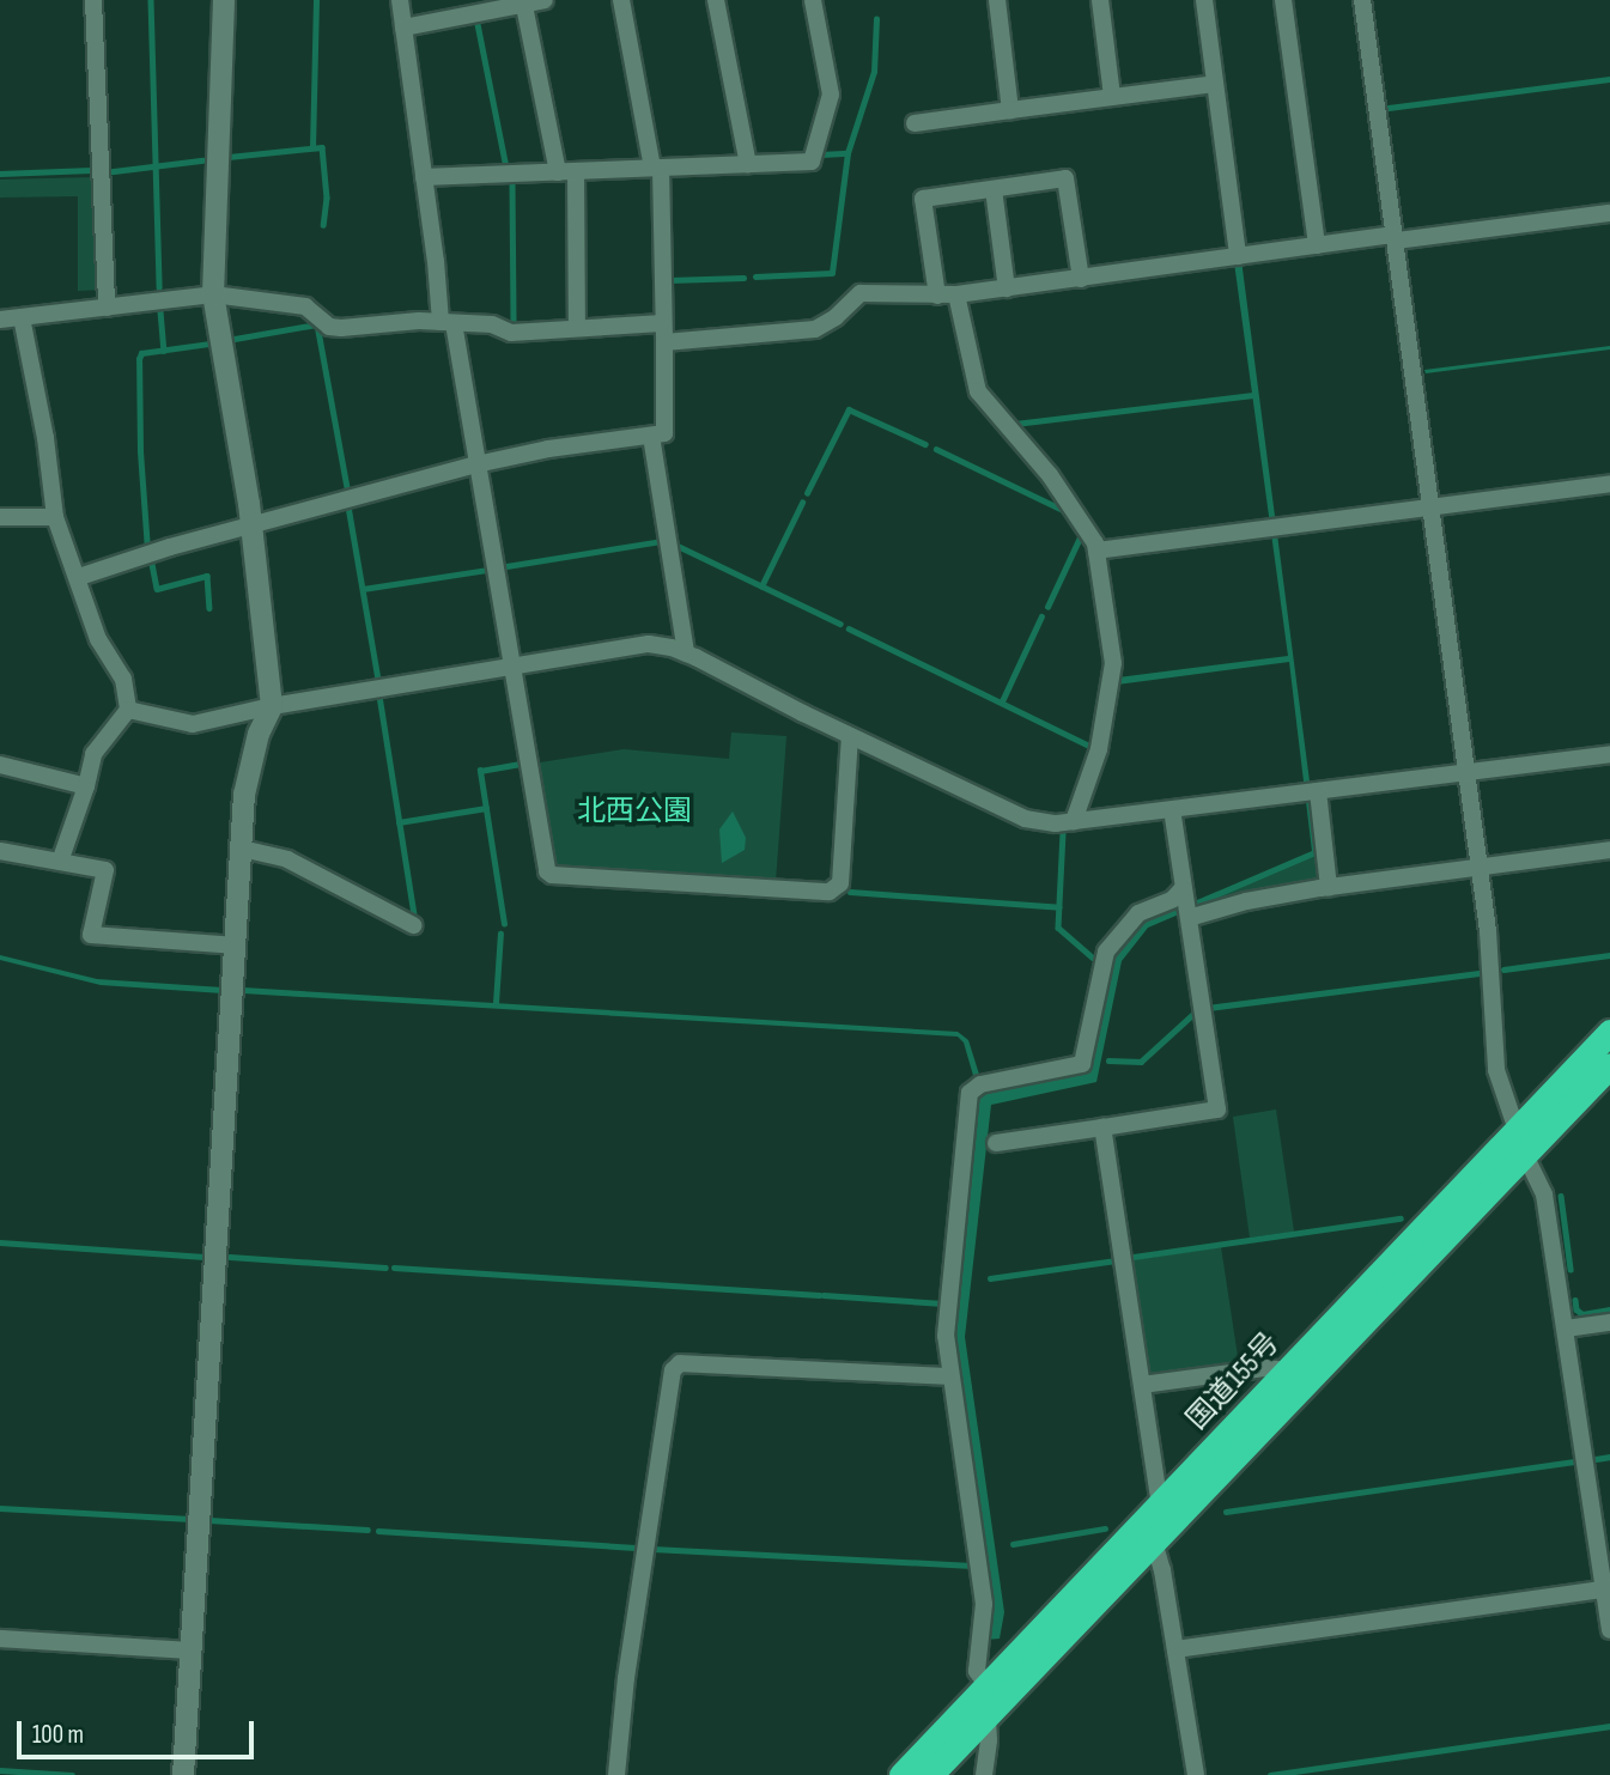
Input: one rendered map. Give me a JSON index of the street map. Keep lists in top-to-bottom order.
{
  "streets": {
    "highway": ["国道155号"]
  },
  "parks": ["北西公園"],
  "scale_bar": "100 m"
}
